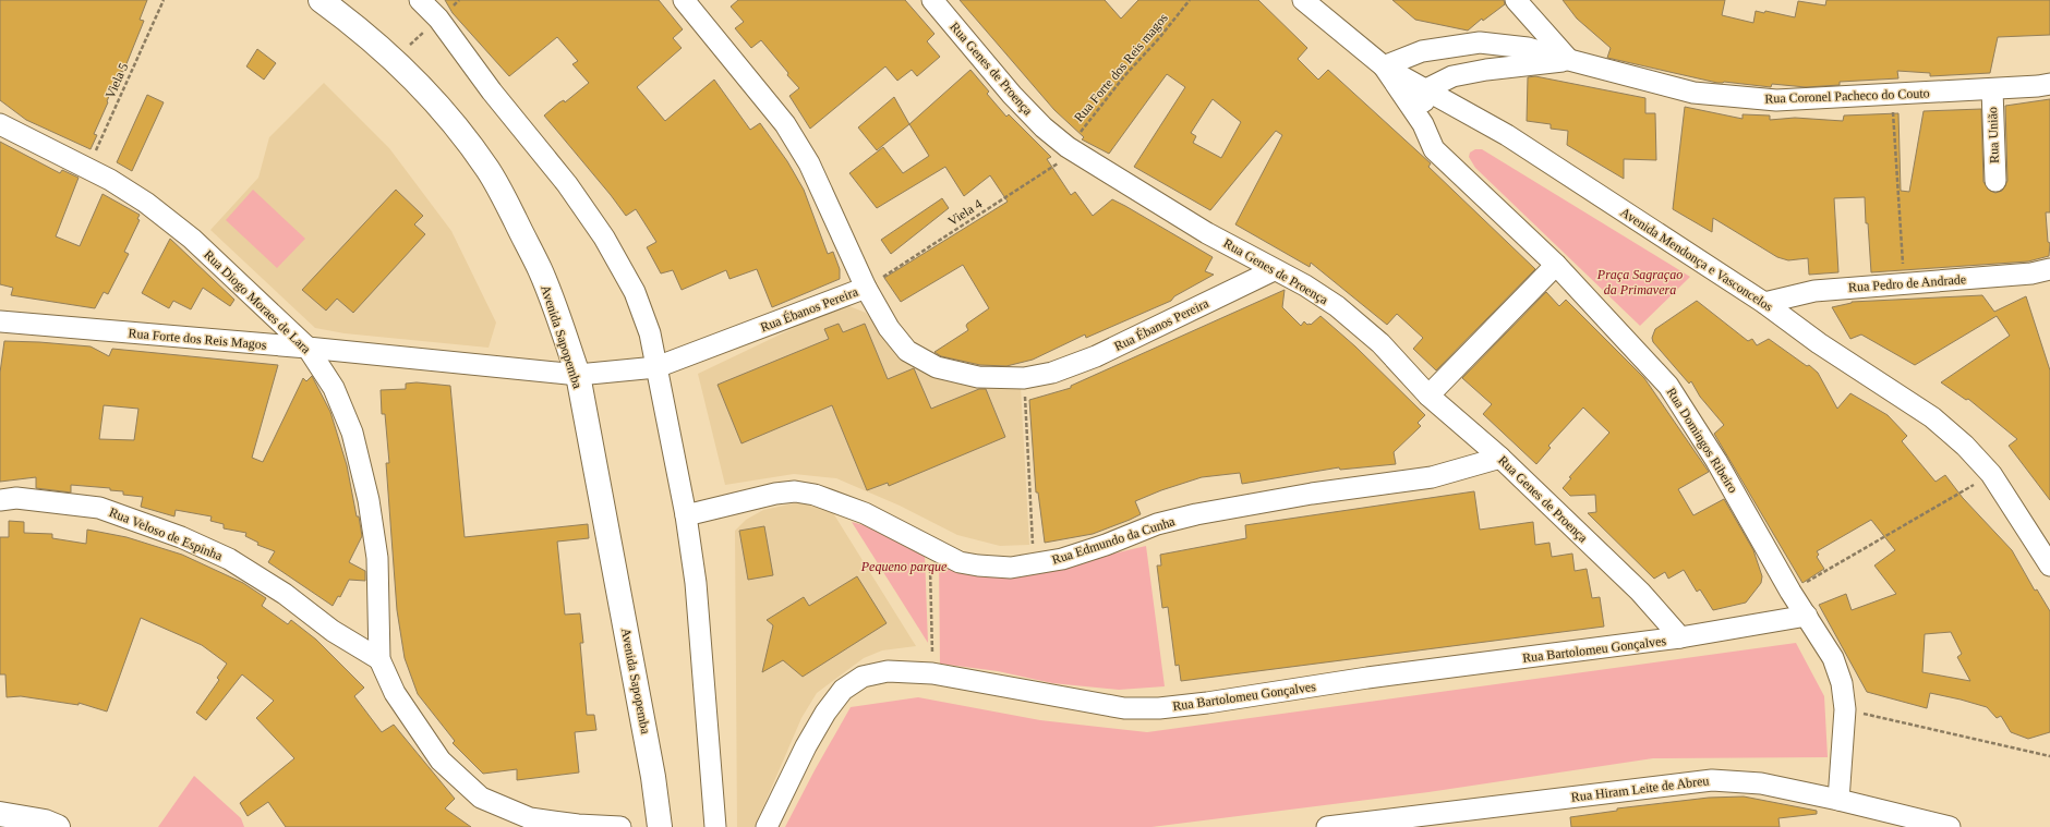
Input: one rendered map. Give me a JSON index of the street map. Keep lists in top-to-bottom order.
{
  "streets": {
    "main road": ["Avenida Sapopemba"],
    "street": [
      "Rua Genes de Proença",
      "Rua Coronel Pacheco do Couto",
      "Rua União",
      "Avenida Mendonça e Vasconcelos",
      "Rua Pedro de Andrade",
      "Rua Diogo Moraes de Lara",
      "Rua Ébanos Pereira",
      "Rua Forte dos Reis Magos",
      "Rua Domingos Ribeiro",
      "Rua Veloso de Espinha",
      "Rua Edmundo da Cunha",
      "Rua Bartolomeu Gonçalves",
      "Rua Hiram Leite de Abreu"
    ],
    "path": ["Rua Forte dos Reis magos", "Viela 5", "Viela 4"]
  },
  "crossings": [
    ["Rua Forte dos Reis magos", "Rua Genes de Proença"],
    ["Rua Forte dos Reis magos", "Viela 4"],
    ["Rua Genes de Proença", "Viela 4"],
    ["Rua Genes de Proença", "Rua Ébanos Pereira"],
    ["Rua Genes de Proença", "Rua Edmundo da Cunha"],
    ["Rua Genes de Proença", "Rua Bartolomeu Gonçalves"],
    ["Viela 5", "Rua Diogo Moraes de Lara"],
    ["Rua Coronel Pacheco do Couto", "Rua União"],
    ["Rua Coronel Pacheco do Couto", "Avenida Mendonça e Vasconcelos"],
    ["Rua Coronel Pacheco do Couto", "Rua Domingos Ribeiro"],
    ["Viela 4", "Rua Ébanos Pereira"],
    ["Avenida Mendonça e Vasconcelos", "Rua Pedro de Andrade"],
    ["Avenida Mendonça e Vasconcelos", "Rua Domingos Ribeiro"],
    ["Rua Diogo Moraes de Lara", "Rua Forte dos Reis Magos"],
    ["Rua Diogo Moraes de Lara", "Rua Veloso de Espinha"],
    ["Rua Ébanos Pereira", "Avenida Sapopemba"],
    ["Rua Ébanos Pereira", "Rua Forte dos Reis Magos"],
    ["Avenida Sapopemba", "Rua Forte dos Reis Magos"],
    ["Rua Domingos Ribeiro", "Rua Bartolomeu Gonçalves"],
    ["Rua Domingos Ribeiro", "Rua Hiram Leite de Abreu"]
  ],
  "parks": ["Praça Sagraçao da Primavera", "Pequeno parque"]
}
